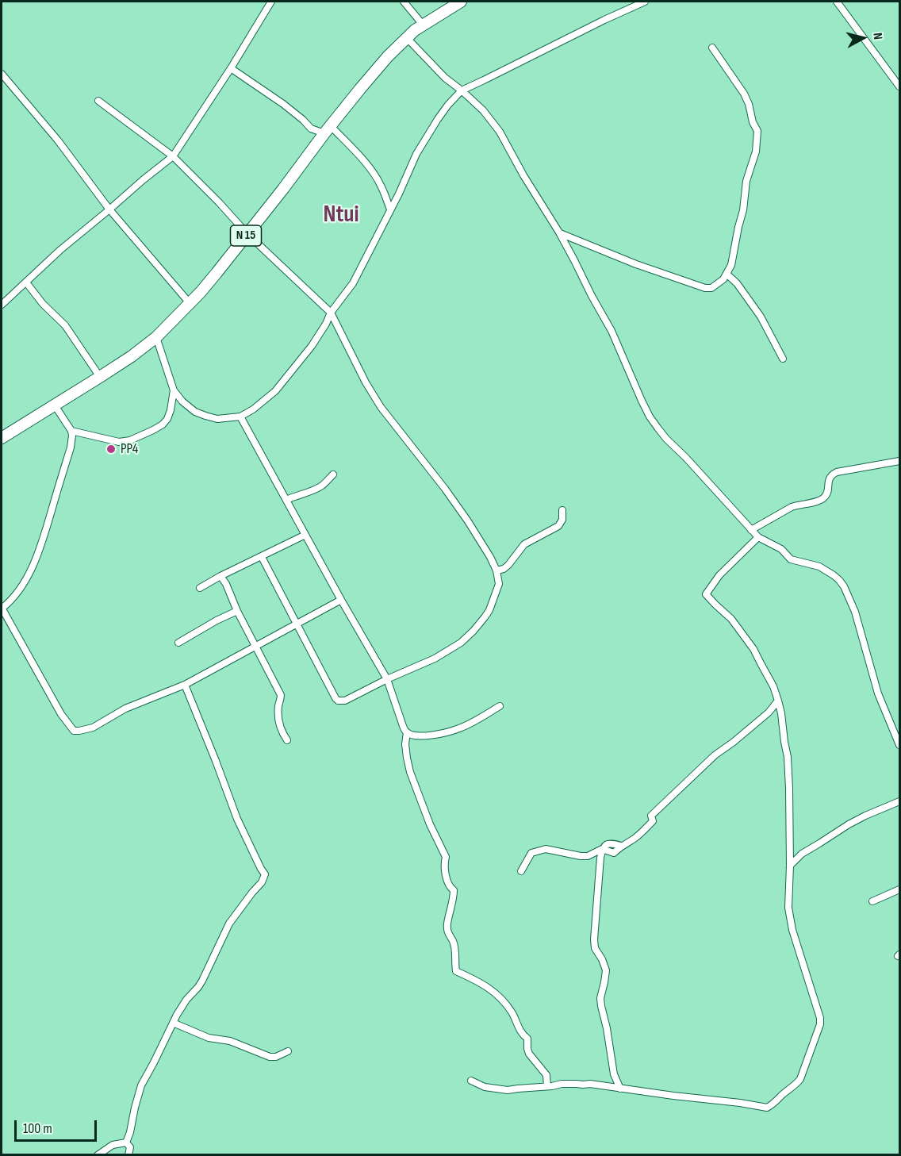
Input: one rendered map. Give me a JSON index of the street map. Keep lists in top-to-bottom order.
{
  "streets": {
    "highway": ["N 15"]
  },
  "districts": ["Ntui"],
  "places": ["PP4"],
  "scale_bar": "100 m",
  "north": "right"
}
